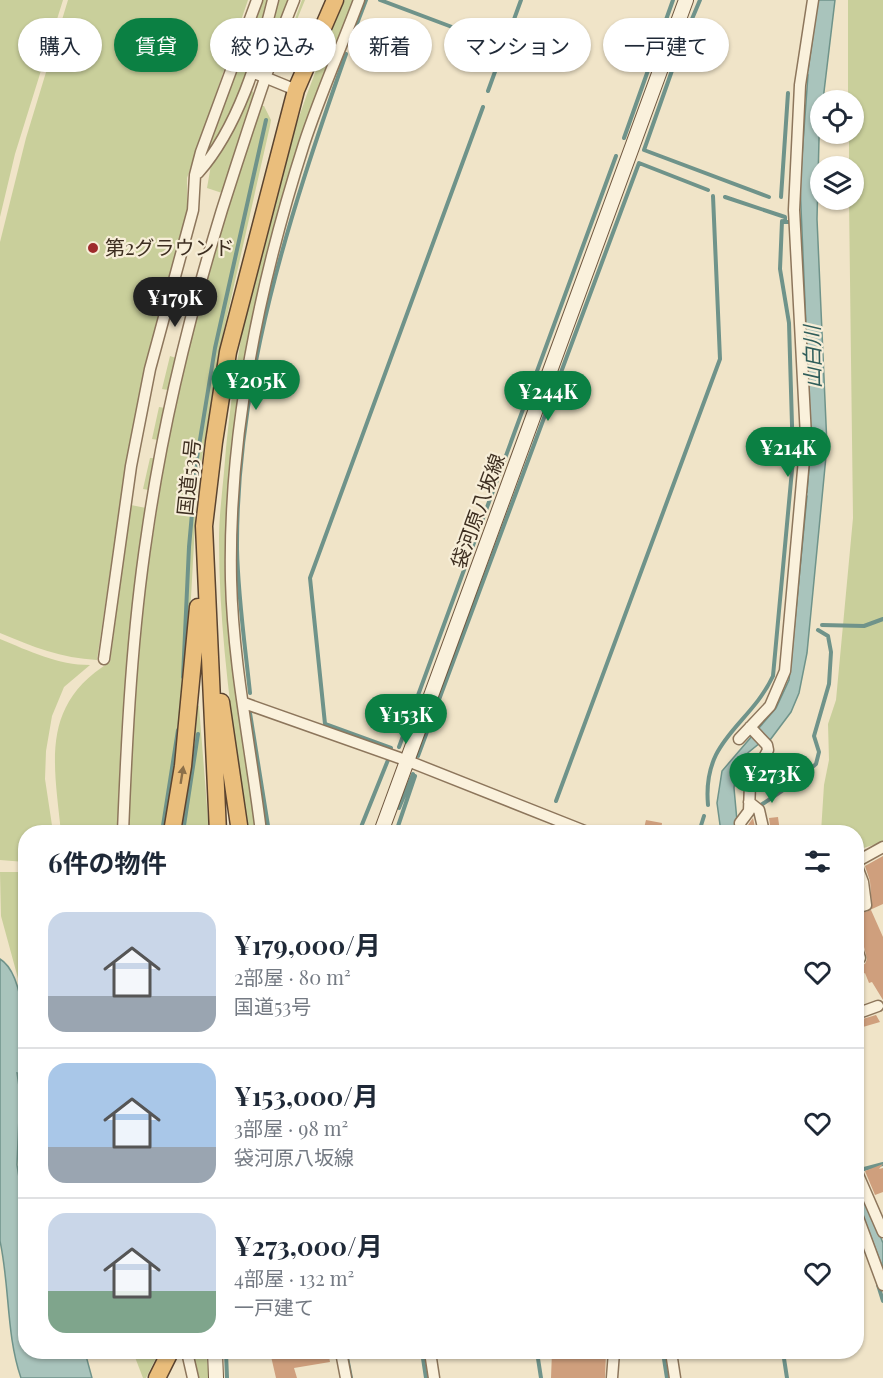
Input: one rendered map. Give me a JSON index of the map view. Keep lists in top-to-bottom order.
{
  "streets": {
    "highway": ["国道53号"],
    "main road": ["袋河原八坂線"]
  },
  "water": ["山白川"],
  "places": ["第2グラウンド"],
  "page": {
    "chip": [
      "購入",
      "賃貸",
      "絞り込み",
      "新着",
      "マンション",
      "一戸建て"
    ],
    "price": [
      "¥179K",
      "¥205K",
      "¥244K",
      "¥214K",
      "¥153K",
      "¥273K"
    ],
    "heading": "6件の物件",
    "list": [
      {
        "name": "¥179,000/月",
        "note": "2部屋 · 80 m² · 国道53号"
      },
      {
        "name": "¥153,000/月",
        "note": "3部屋 · 98 m² · 袋河原八坂線"
      },
      {
        "name": "¥273,000/月",
        "note": "4部屋 · 132 m² · 一戸建て"
      }
    ]
  }
}
